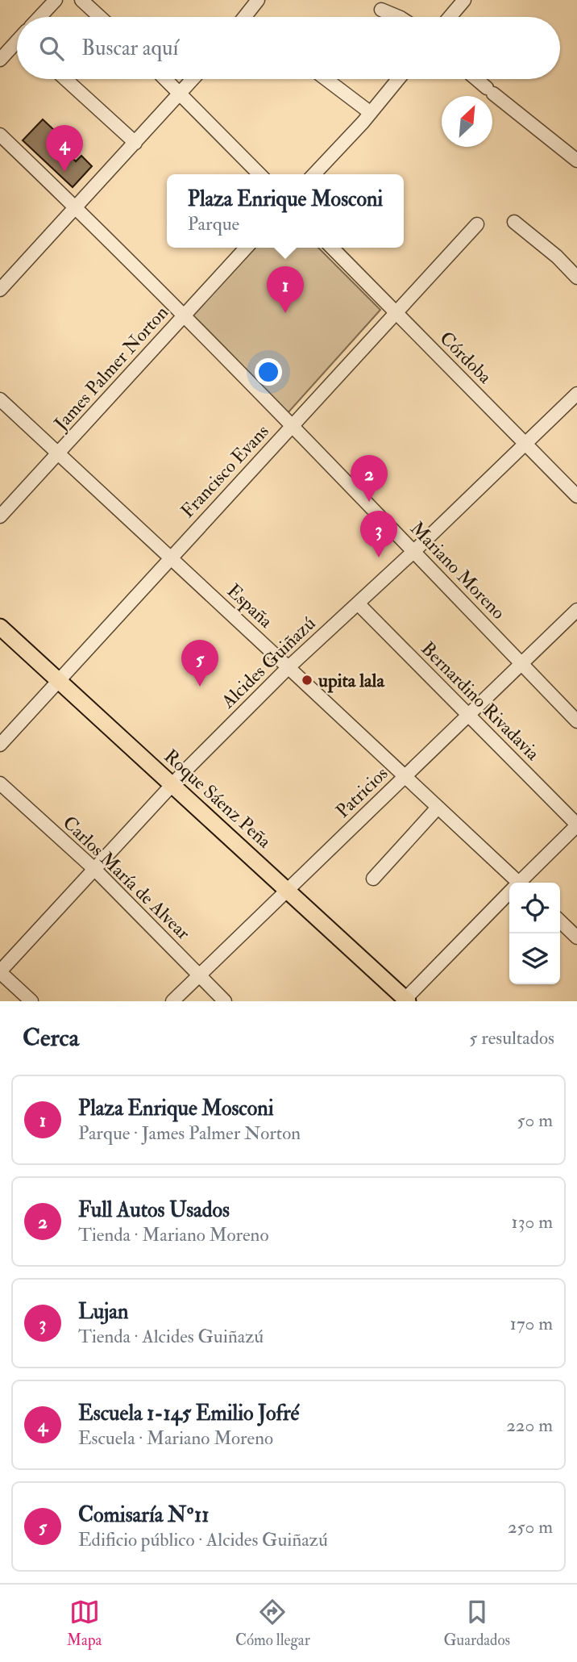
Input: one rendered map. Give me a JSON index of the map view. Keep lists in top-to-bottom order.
{
  "streets": {
    "main road": ["Roque Sáenz Peña"],
    "street": [
      "Córdoba",
      "James Palmer Norton",
      "Francisco Evans",
      "Mariano Moreno",
      "España",
      "Alcides Guiñazú",
      "Bernardino Rivadavia",
      "Patricios",
      "Carlos María de Alvear"
    ]
  },
  "crossings": [
    ["Córdoba", "Francisco Evans"],
    ["Córdoba", "Alcides Guiñazú"],
    ["James Palmer Norton", "Mariano Moreno"],
    ["James Palmer Norton", "España"],
    ["Francisco Evans", "Mariano Moreno"],
    ["Francisco Evans", "España"],
    ["Francisco Evans", "Roque Sáenz Peña"],
    ["Mariano Moreno", "Alcides Guiñazú"],
    ["Mariano Moreno", "Patricios"],
    ["España", "Alcides Guiñazú"],
    ["España", "Patricios"],
    ["Alcides Guiñazú", "Bernardino Rivadavia"],
    ["Alcides Guiñazú", "Roque Sáenz Peña"],
    ["Alcides Guiñazú", "Carlos María de Alvear"],
    ["Bernardino Rivadavia", "Patricios"],
    ["Patricios", "Roque Sáenz Peña"],
    ["Patricios", "Carlos María de Alvear"]
  ],
  "places": ["upita lala"],
  "north": "top right",
  "page": {
    "search": "Buscar aquí",
    "pins": [
      "4",
      "1",
      "2",
      "3",
      "5"
    ],
    "popup": ["Plaza Enrique Mosconi", "Parque"],
    "heading": ["Cerca", "5 resultados"],
    "list": [
      {
        "mark": "1",
        "name": "Plaza Enrique Mosconi",
        "note": "Parque · James Palmer Norton",
        "value": "50 m"
      },
      {
        "mark": "2",
        "name": "Full Autos Usados",
        "note": "Tienda · Mariano Moreno",
        "value": "130 m"
      },
      {
        "mark": "3",
        "name": "Lujan",
        "note": "Tienda · Alcides Guiñazú",
        "value": "170 m"
      },
      {
        "mark": "4",
        "name": "Escuela 1-145 Emilio Jofré",
        "note": "Escuela · Mariano Moreno",
        "value": "220 m"
      },
      {
        "mark": "5",
        "name": "Comisaría Nº11",
        "note": "Edificio público · Alcides Guiñazú",
        "value": "250 m"
      }
    ],
    "nav": ["Mapa", "Cómo llegar", "Guardados"]
  }
}
